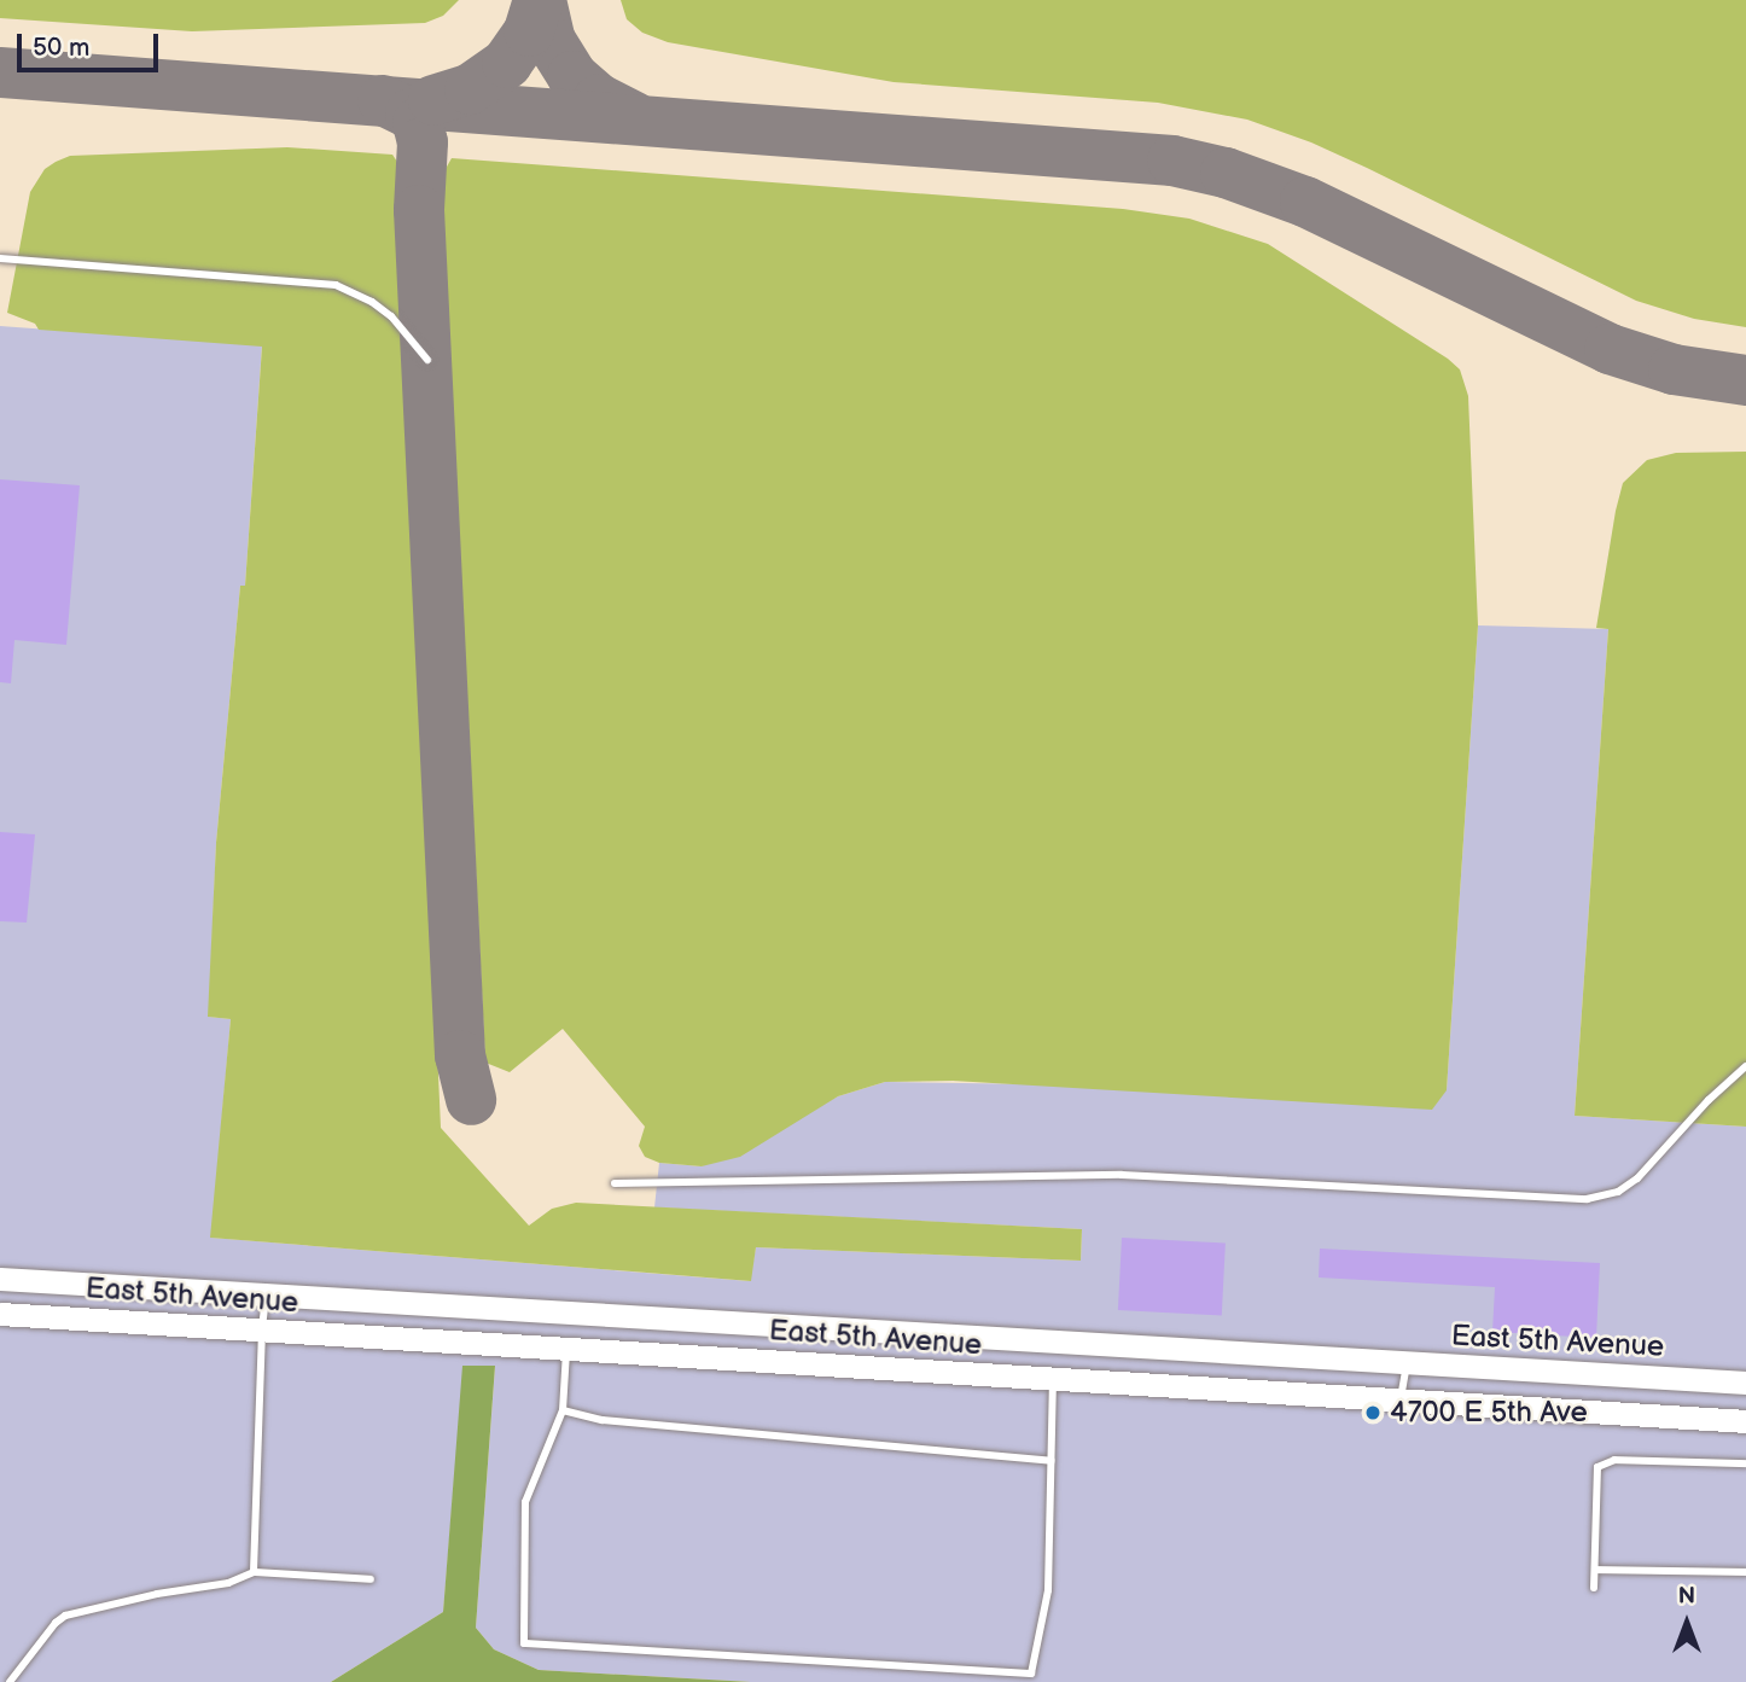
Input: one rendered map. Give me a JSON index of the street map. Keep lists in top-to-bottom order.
{
  "streets": {
    "main road": ["East 5th Avenue"]
  },
  "places": ["4700 E 5th Ave"],
  "scale_bar": "50 m",
  "north": "top"
}
